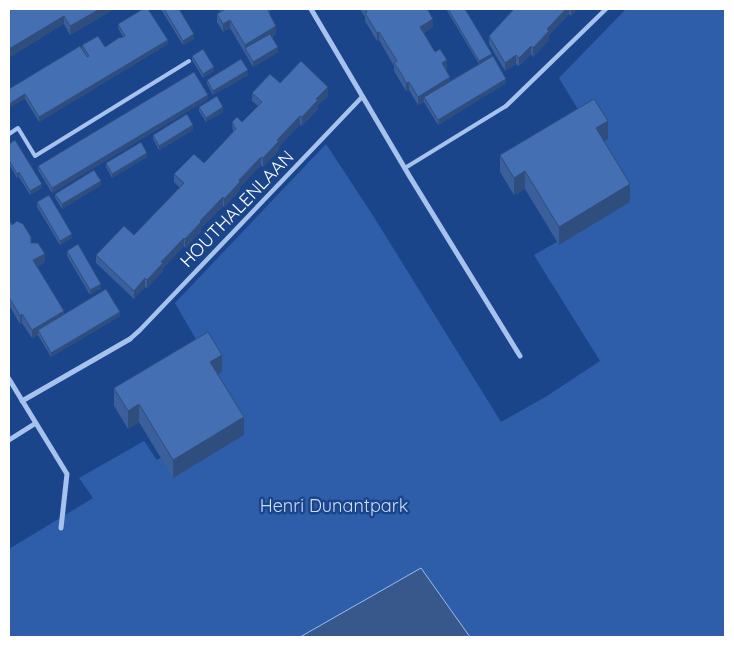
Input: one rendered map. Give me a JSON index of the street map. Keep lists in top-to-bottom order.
{
  "streets": {
    "street": ["HOUTHALENLAAN"]
  },
  "parks": ["Henri Dunantpark"]
}
